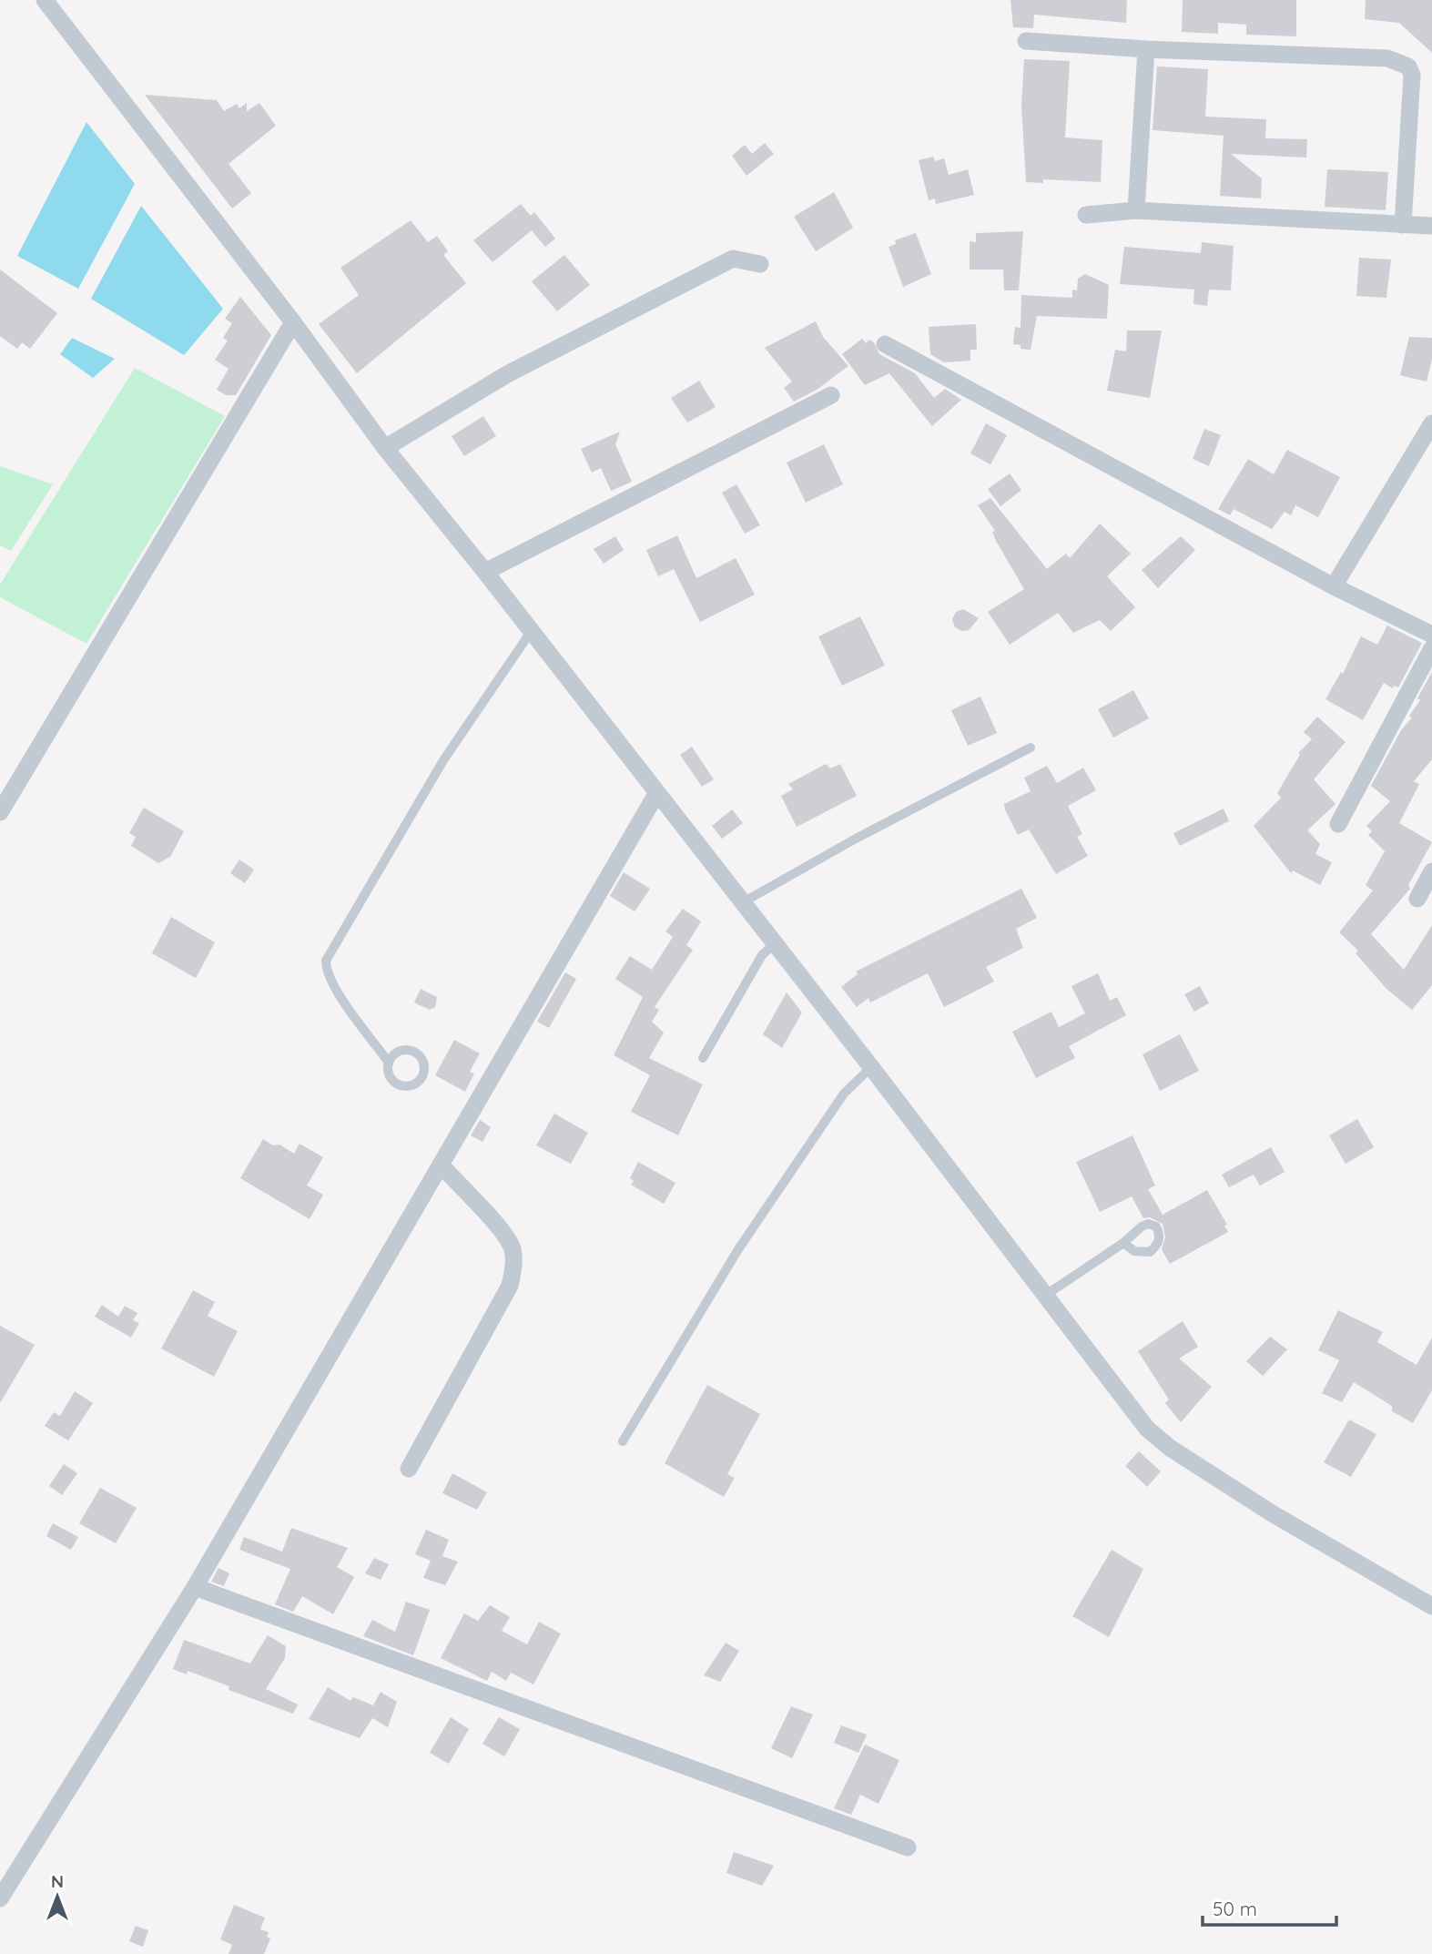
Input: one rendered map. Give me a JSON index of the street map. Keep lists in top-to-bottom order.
{
  "scale_bar": "50 m",
  "north": "top"
}
